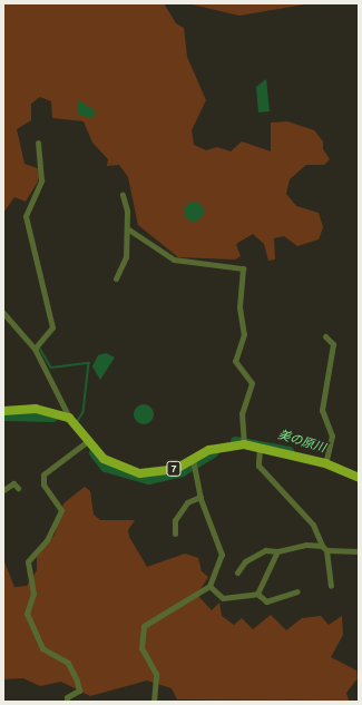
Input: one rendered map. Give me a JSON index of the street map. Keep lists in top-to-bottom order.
{
  "streets": {
    "main road": ["7"]
  },
  "water": ["美の原川"]
}
